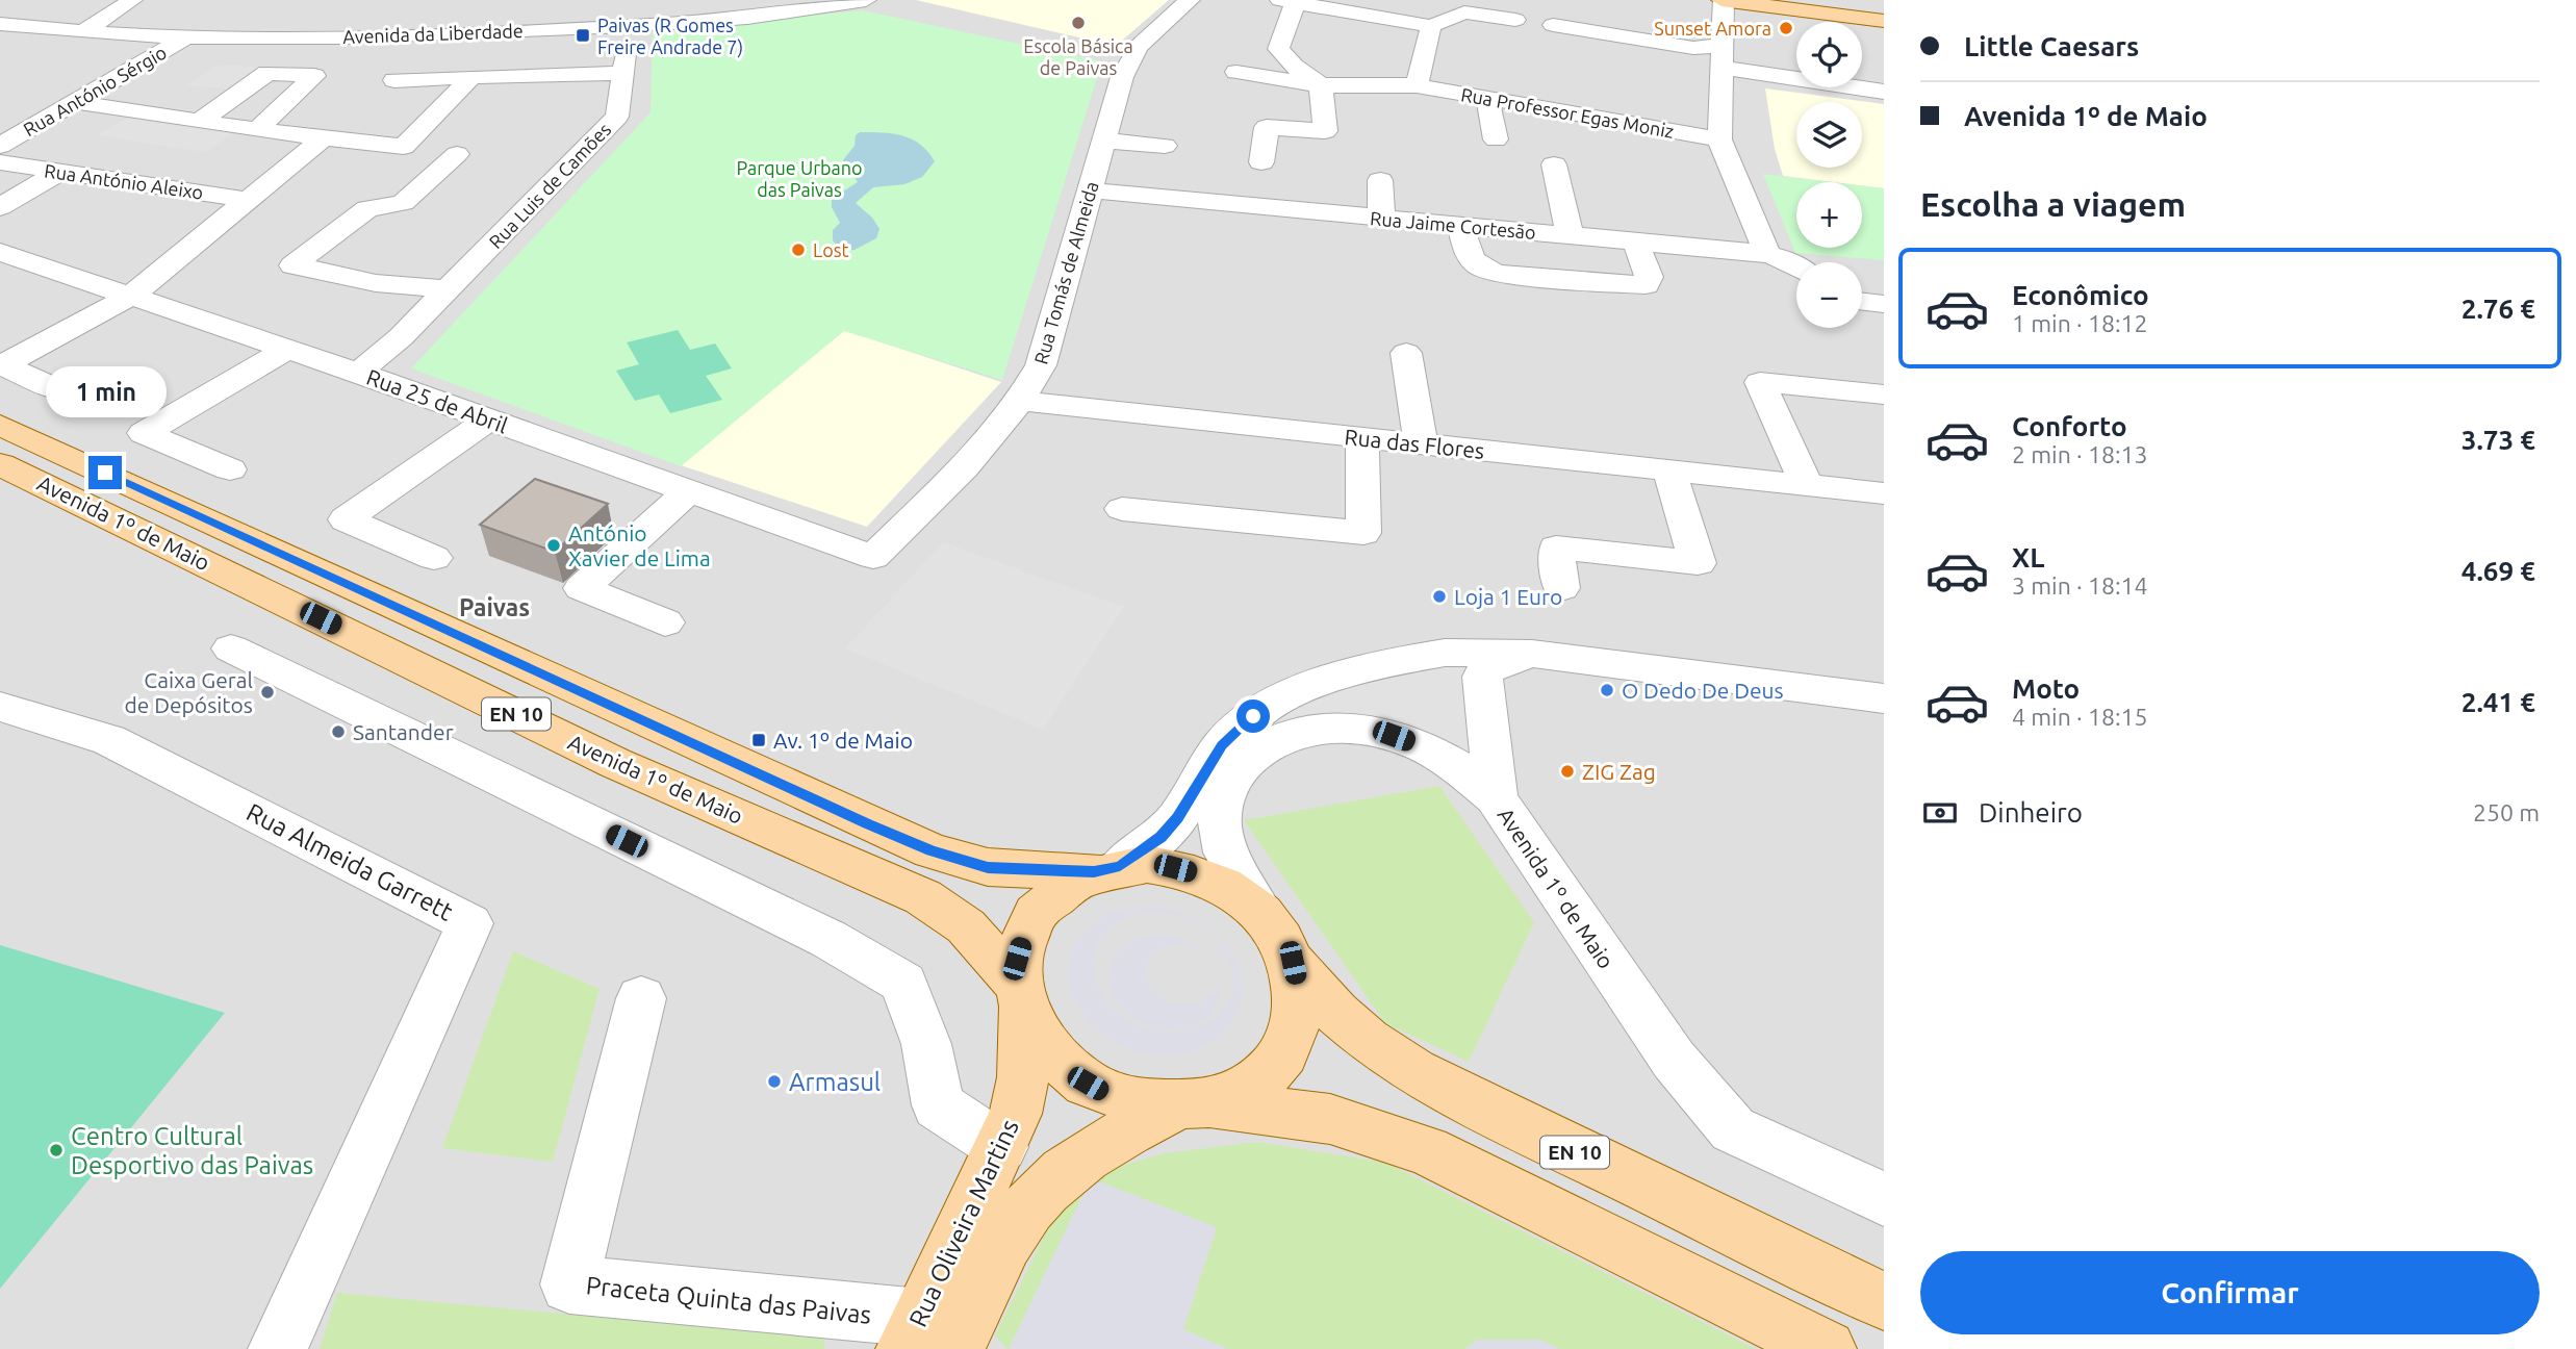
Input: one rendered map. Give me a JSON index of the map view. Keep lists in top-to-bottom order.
{
  "streets": {
    "main road": ["Avenida 1º de Maio", "EN 10", "Rua Oliveira Martins"],
    "street": [
      "Avenida da Liberdade",
      "Rua António Sérgio",
      "Rua Professor Egas Moniz",
      "Rua António Aleixo",
      "Rua Luis de Camões",
      "Rua Jaime Cortesão",
      "Rua Tomás de Almeida",
      "Rua 25 de Abril",
      "Rua das Flores",
      "Rua Almeida Garrett",
      "Praceta Quinta das Paivas"
    ]
  },
  "crossings": [
    ["Avenida da Liberdade", "Rua António Sérgio"],
    ["Avenida da Liberdade", "Rua Luis de Camões"],
    ["Rua Luis de Camões", "Rua 25 de Abril"],
    ["Rua Jaime Cortesão", "Rua Tomás de Almeida"],
    ["Rua Tomás de Almeida", "Rua 25 de Abril"],
    ["Rua Tomás de Almeida", "Rua das Flores"],
    ["Avenida 1º de Maio", "EN 10"],
    ["Avenida 1º de Maio", "Rua Oliveira Martins"],
    ["EN 10", "Rua Oliveira Martins"],
    ["Rua Oliveira Martins", "Praceta Quinta das Paivas"]
  ],
  "districts": ["Paivas"],
  "parks": ["Parque Urbano das Paivas"],
  "places": {
    "other": [
      "Escola Básica de Paivas",
      "Sunset Amora",
      "Lost",
      "António Xavier de Lima",
      "Loja 1 Euro",
      "O Dedo De Deus",
      "Caixa Geral de Depósitos",
      "Santander",
      "ZIG Zag",
      "Armasul",
      "Centro Cultural Desportivo das Paivas"
    ],
    "transit": ["Paivas (R Gomes Freire Andrade 7)", "Av. 1º de Maio"]
  },
  "page": {
    "banner": ["Little Caesars", "Avenida 1º de Maio"],
    "map_buttons": ["+", "−"],
    "heading": "Escolha a viagem",
    "list": [
      {
        "name": "Econômico",
        "note": "1 min · 18:12",
        "value": "2.76 €"
      },
      {
        "name": "Conforto",
        "note": "2 min · 18:13",
        "value": "3.73 €"
      },
      {
        "name": "XL",
        "note": "3 min · 18:14",
        "value": "4.69 €"
      },
      {
        "name": "Moto",
        "note": "4 min · 18:15",
        "value": "2.41 €"
      }
    ],
    "bubble": "1 min",
    "pay": ["Dinheiro", "250 m"],
    "buttons": "Confirmar"
  }
}
